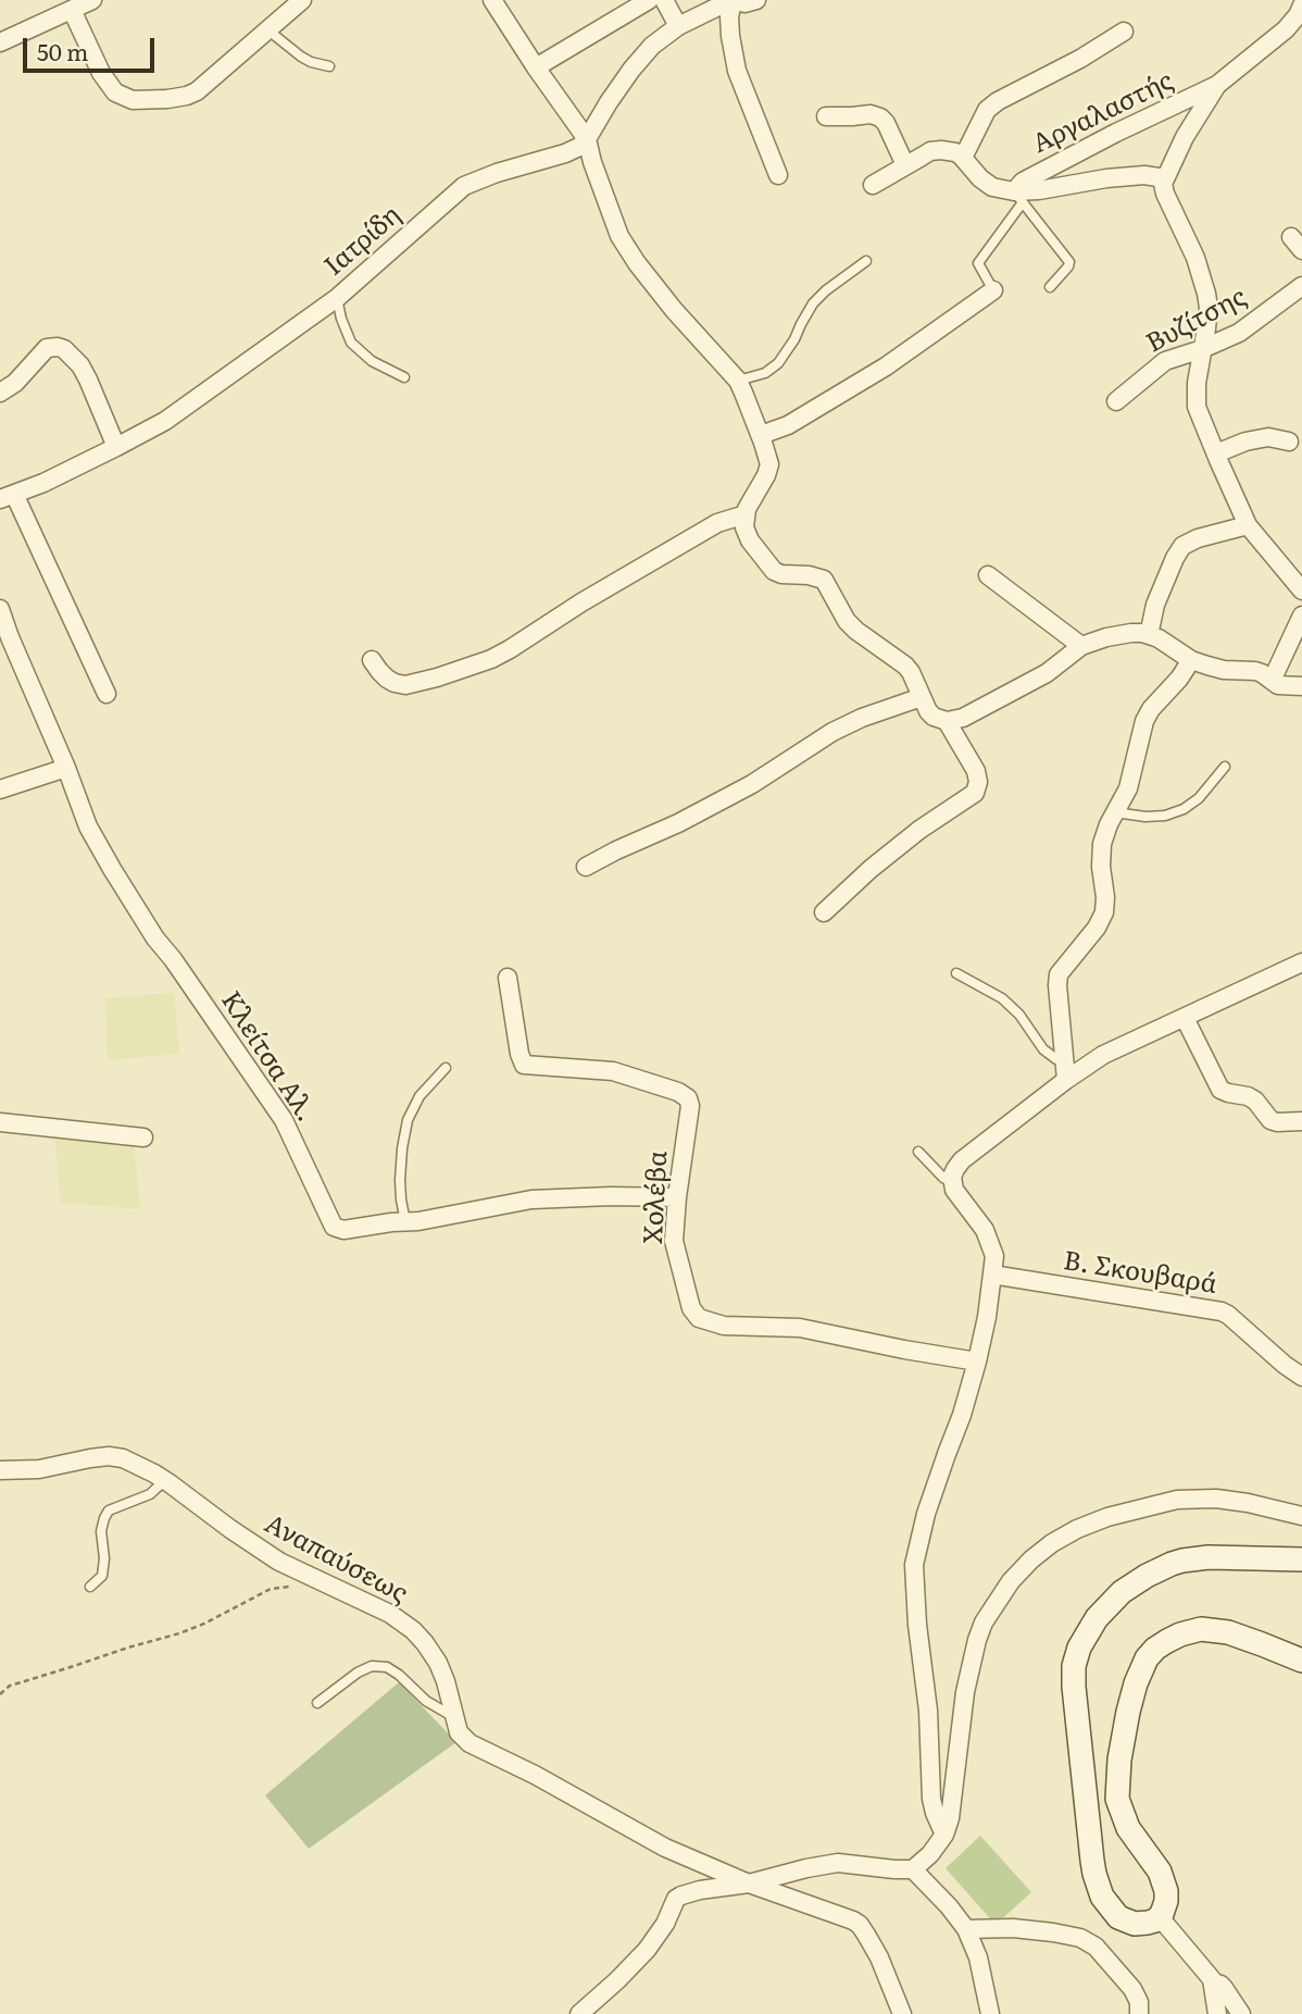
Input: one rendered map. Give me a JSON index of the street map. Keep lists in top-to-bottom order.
{
  "streets": {
    "street": [
      "Αργαλαστής",
      "Ιατρίδη",
      "Βυζίτσης",
      "Κλείτσα Αλ.",
      "Χολέβα",
      "Β. Σκουβαρά",
      "Αναπαύσεως"
    ]
  },
  "crossings": [
    ["Κλείτσα Αλ.", "Χολέβα"]
  ],
  "scale_bar": "50 m"
}
